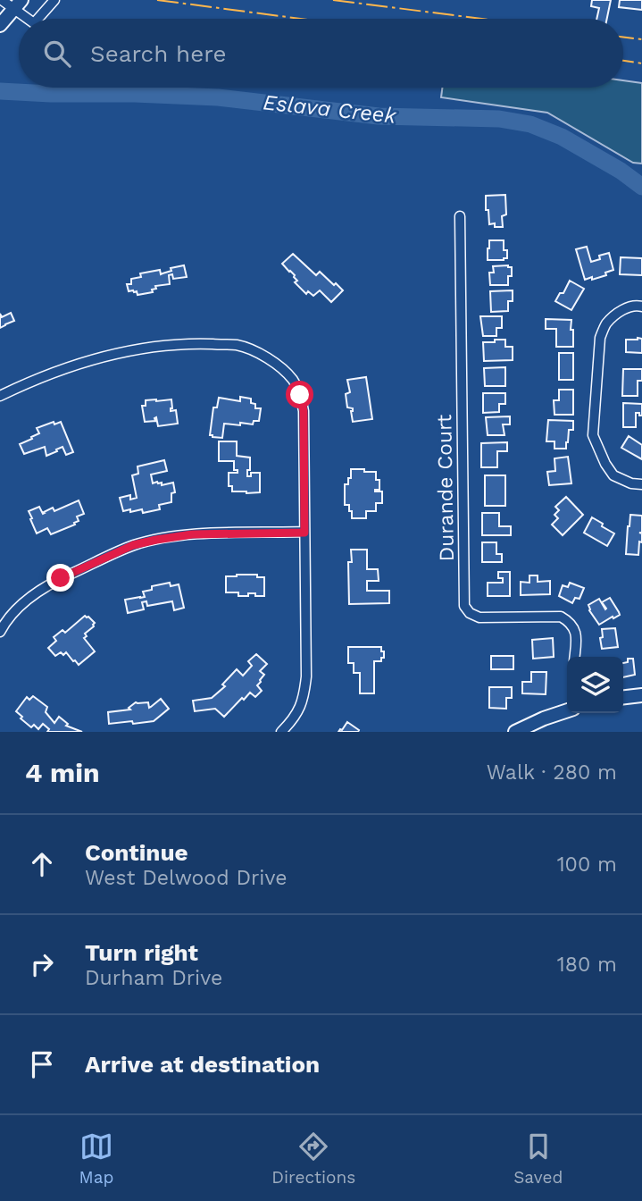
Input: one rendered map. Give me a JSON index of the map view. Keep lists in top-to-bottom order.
{
  "streets": {
    "street": ["Durande Court"]
  },
  "water": ["Eslava Creek"],
  "page": {
    "search": "Search here",
    "heading": ["4 min", "Walk · 280 m"],
    "list": [
      ["Continue", "West Delwood Drive", "100 m"],
      ["Turn right", "Durham Drive", "180 m"],
      "Arrive at destination"
    ],
    "nav": ["Map", "Directions", "Saved"]
  }
}
